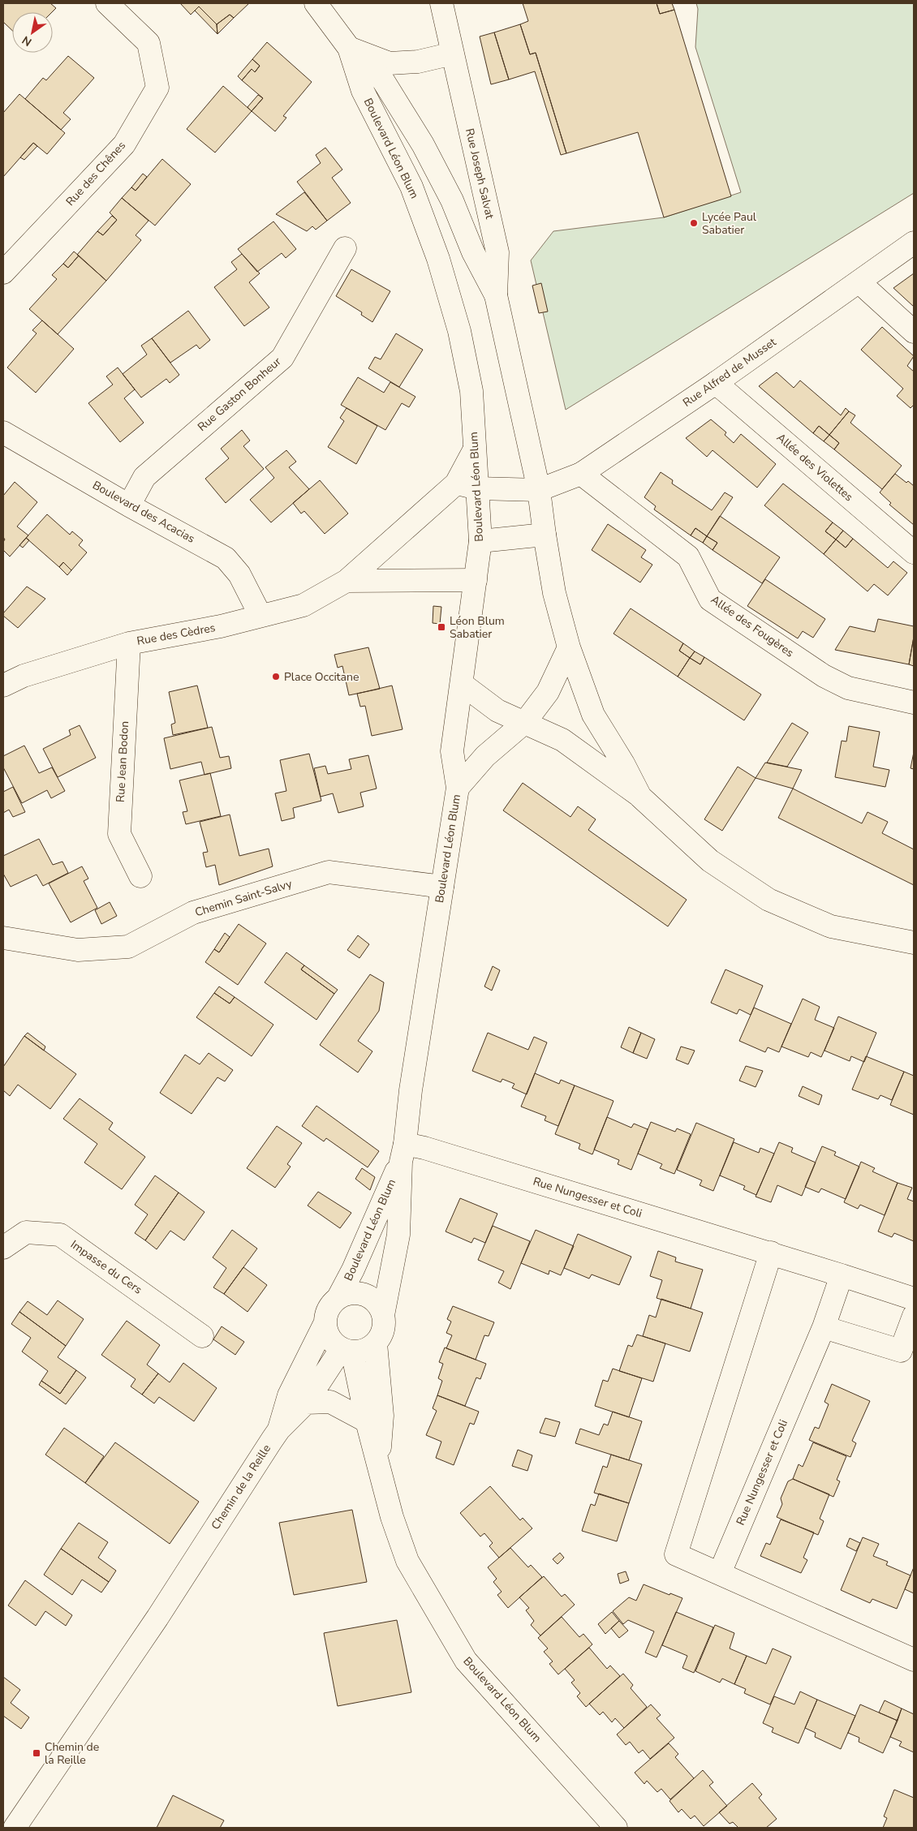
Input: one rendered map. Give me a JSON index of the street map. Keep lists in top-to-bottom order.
{
  "streets": {
    "street": [
      "Boulevard Léon Blum",
      "Rue des Chênes",
      "Rue Joseph Salvat",
      "Rue Alfred de Musset",
      "Rue Gaston Bonheur",
      "Allée des Violettes",
      "Boulevard des Acacias",
      "Allée des Fougères",
      "Rue des Cèdres",
      "Rue Jean Bodon",
      "Chemin Saint-Salvy",
      "Rue Nungesser et Coli",
      "Impasse du Cers",
      "Chemin de la Reille"
    ]
  },
  "crossings": [
    ["Boulevard Léon Blum", "Rue Joseph Salvat"],
    ["Boulevard Léon Blum", "Rue Alfred de Musset"],
    ["Boulevard Léon Blum", "Rue des Cèdres"],
    ["Boulevard Léon Blum", "Chemin Saint-Salvy"],
    ["Boulevard Léon Blum", "Rue Nungesser et Coli"],
    ["Boulevard Léon Blum", "Chemin de la Reille"],
    ["Rue Alfred de Musset", "Allée des Violettes"],
    ["Rue Alfred de Musset", "Allée des Fougères"],
    ["Rue Gaston Bonheur", "Boulevard des Acacias"],
    ["Boulevard des Acacias", "Rue des Cèdres"],
    ["Rue des Cèdres", "Rue Jean Bodon"]
  ],
  "places": {
    "other": ["Lycée Paul Sabatier", "Place Occitane"],
    "transit": ["Léon Blum Sabatier", "Chemin de la Reille"]
  },
  "north": "bottom left"
}
